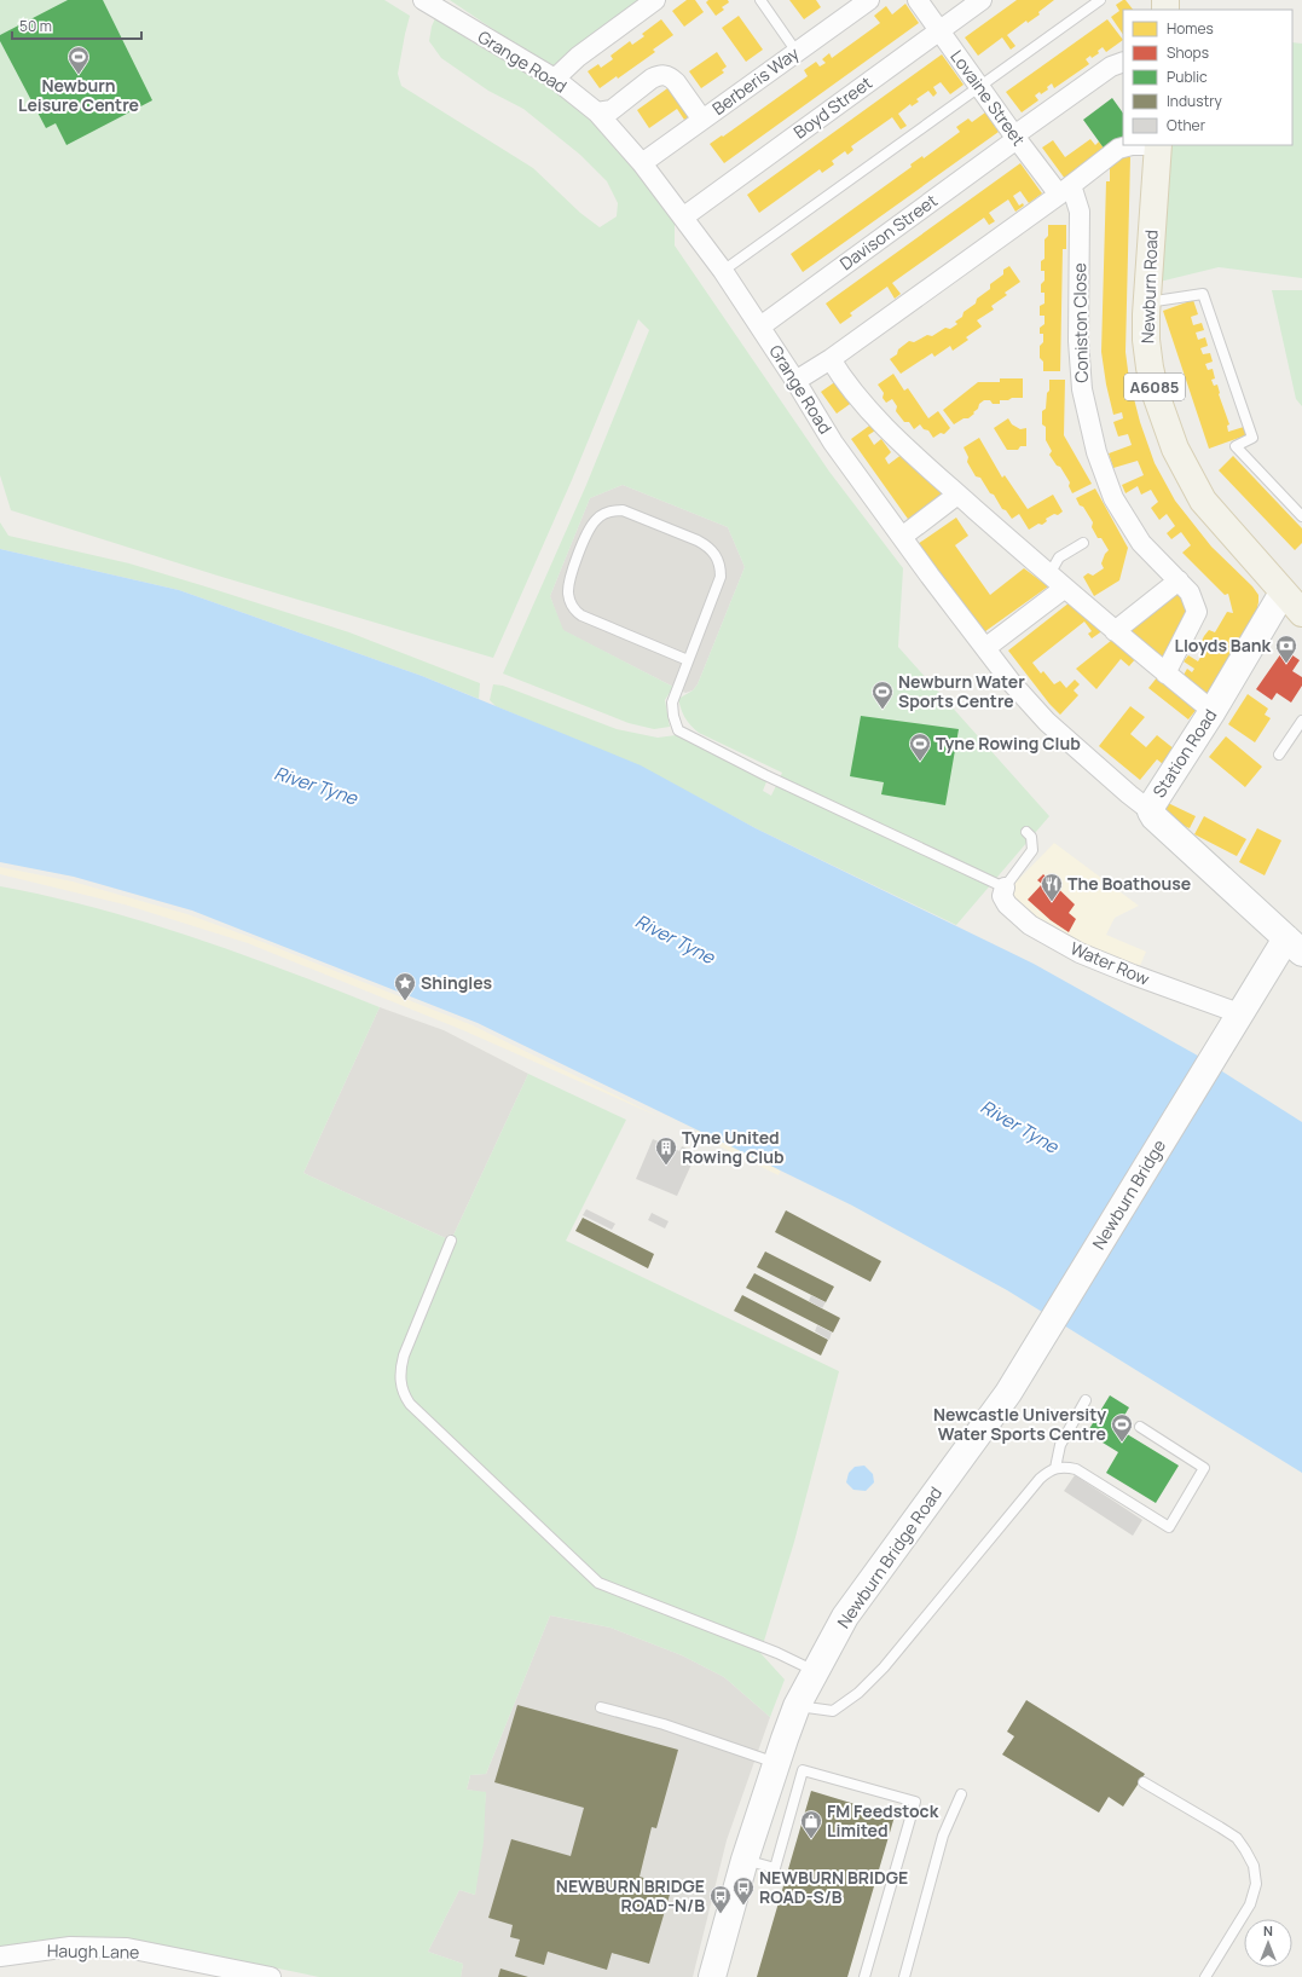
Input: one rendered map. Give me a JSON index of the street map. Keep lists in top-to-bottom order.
{
  "streets": {
    "main road": ["Newburn Road", "A6085"],
    "street": [
      "Grange Road",
      "Berberis Way",
      "Lovaine Street",
      "Boyd Street",
      "Davison Street",
      "Coniston Close",
      "Station Road",
      "Water Row",
      "Newburn Bridge",
      "Newburn Bridge Road",
      "Haugh Lane"
    ]
  },
  "crossings": [
    ["Grange Road", "Berberis Way"],
    ["Grange Road", "Boyd Street"],
    ["Grange Road", "Davison Street"],
    ["Grange Road", "Station Road"],
    ["Lovaine Street", "Boyd Street"],
    ["Lovaine Street", "Davison Street"],
    ["Lovaine Street", "Coniston Close"],
    ["Newburn Road", "A6085"],
    ["Newburn Road", "Station Road"],
    ["A6085", "Station Road"],
    ["Water Row", "Newburn Bridge"],
    ["Newburn Bridge", "Newburn Bridge Road"]
  ],
  "water": ["River Tyne"],
  "places": {
    "sports": [
      "Newburn Leisure Centre",
      "Newburn Water Sports Centre",
      "Tyne Rowing Club",
      "Newcastle University Water Sports Centre"
    ],
    "bank": ["Lloyds Bank"],
    "restaurant": ["The Boathouse"],
    "place": ["Shingles"],
    "building": ["Tyne United Rowing Club"],
    "shop": ["FM Feedstock Limited"],
    "bus stop": ["NEWBURN BRIDGE ROAD-S/B", "NEWBURN BRIDGE ROAD-N/B"]
  },
  "legend": [
    "Homes",
    "Shops",
    "Public",
    "Industry",
    "Other"
  ],
  "scale_bar": "50 m",
  "north": "top"
}
